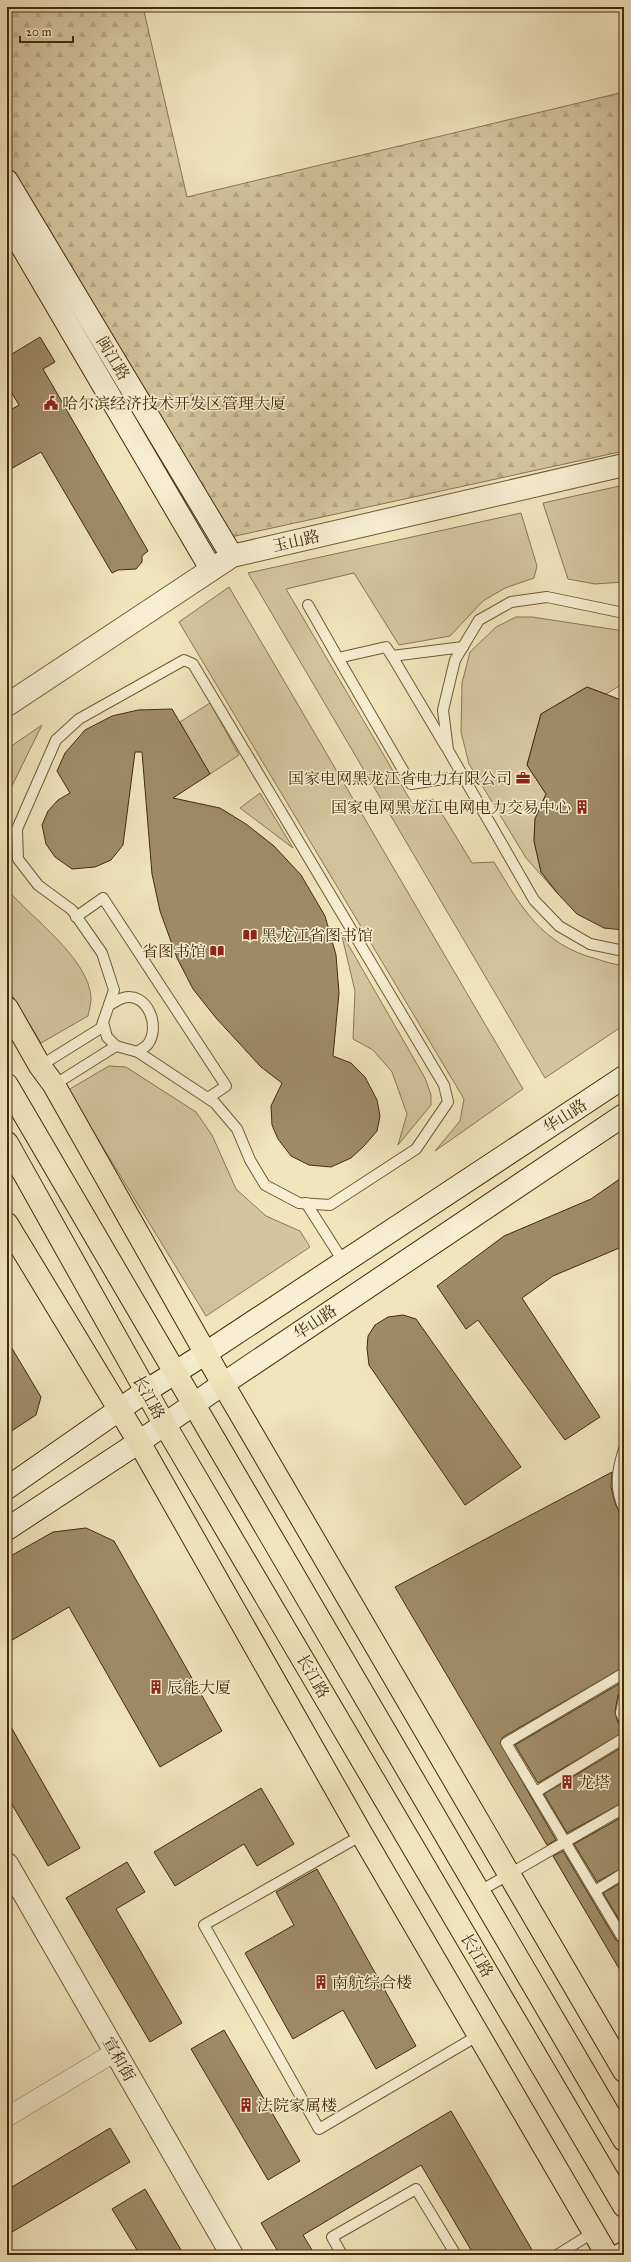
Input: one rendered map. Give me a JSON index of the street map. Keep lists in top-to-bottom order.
{
  "streets": {
    "main road": [
      "闽江路",
      "玉山路",
      "华山路",
      "长江路",
      "宣和街"
    ]
  },
  "crossings": [
    ["闽江路", "玉山路"],
    ["华山路", "长江路"]
  ],
  "places": {
    "public building": ["哈尔滨经济技术开发区管理大厦"],
    "office": ["国家电网黑龙江省电力有限公司"],
    "building": [
      "国家电网黑龙江电网电力交易中心",
      "辰能大厦",
      "龙塔",
      "南航综合楼",
      "法院家属楼"
    ],
    "library": ["黑龙江省图书馆", "省图书馆"]
  },
  "scale_bar": "20 m"
}
